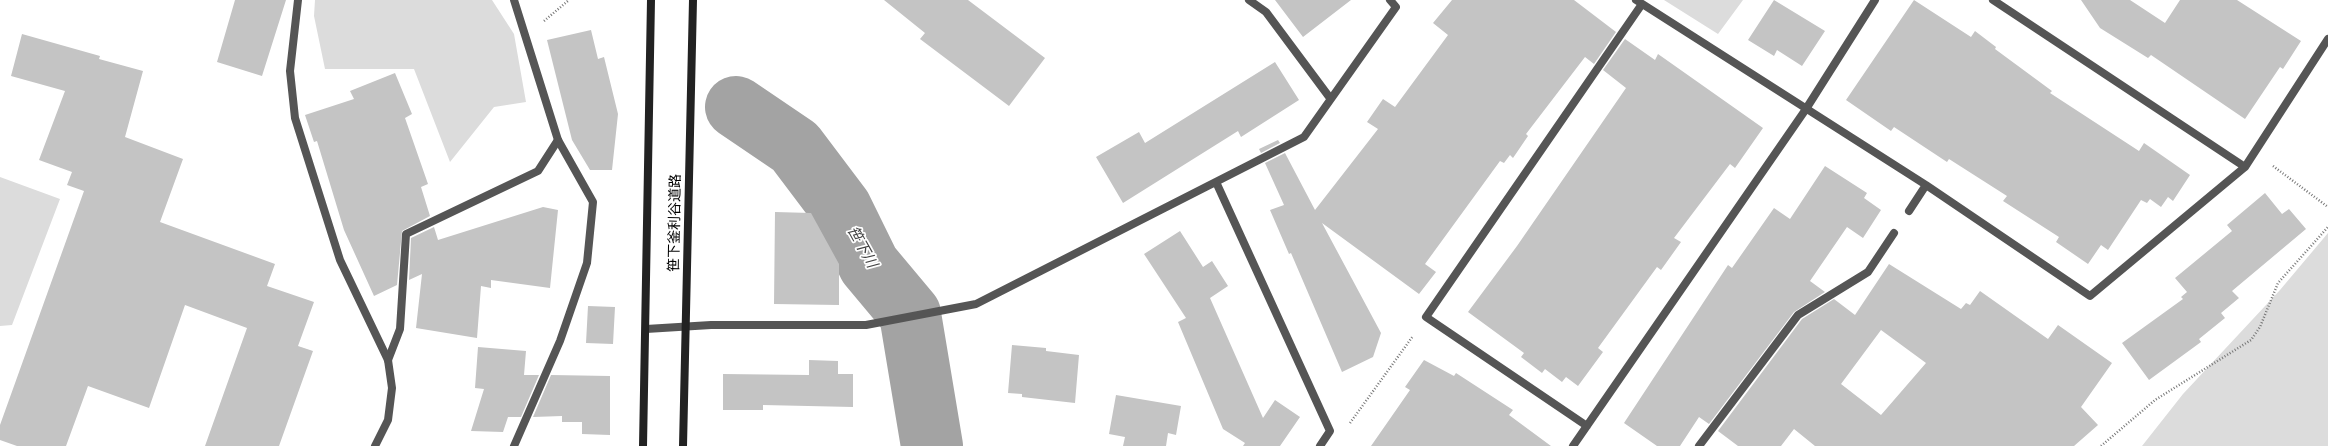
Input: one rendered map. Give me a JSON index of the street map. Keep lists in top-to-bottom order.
{
  "streets": {
    "street": ["笹下釜利谷道路"]
  },
  "water": ["笹下川"]
}
